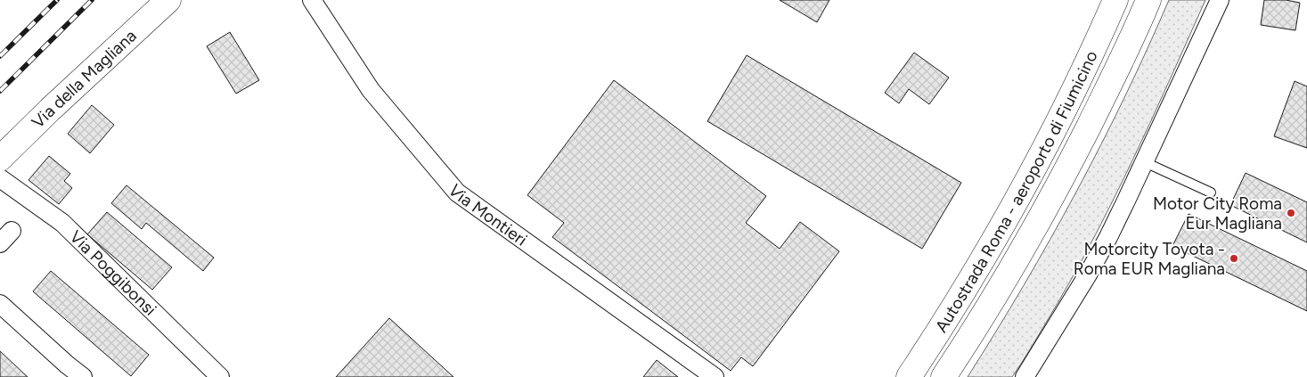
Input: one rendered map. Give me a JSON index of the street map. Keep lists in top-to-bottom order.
{
  "streets": {
    "main road": ["Via della Magliana", "Autostrada Roma - aeroporto di Fiumicino"],
    "street": ["Via Montieri", "Via Poggibonsi"]
  },
  "places": ["Motor City Roma Eur Magliana", "Motorcity Toyota - Roma EUR Magliana"]
}
